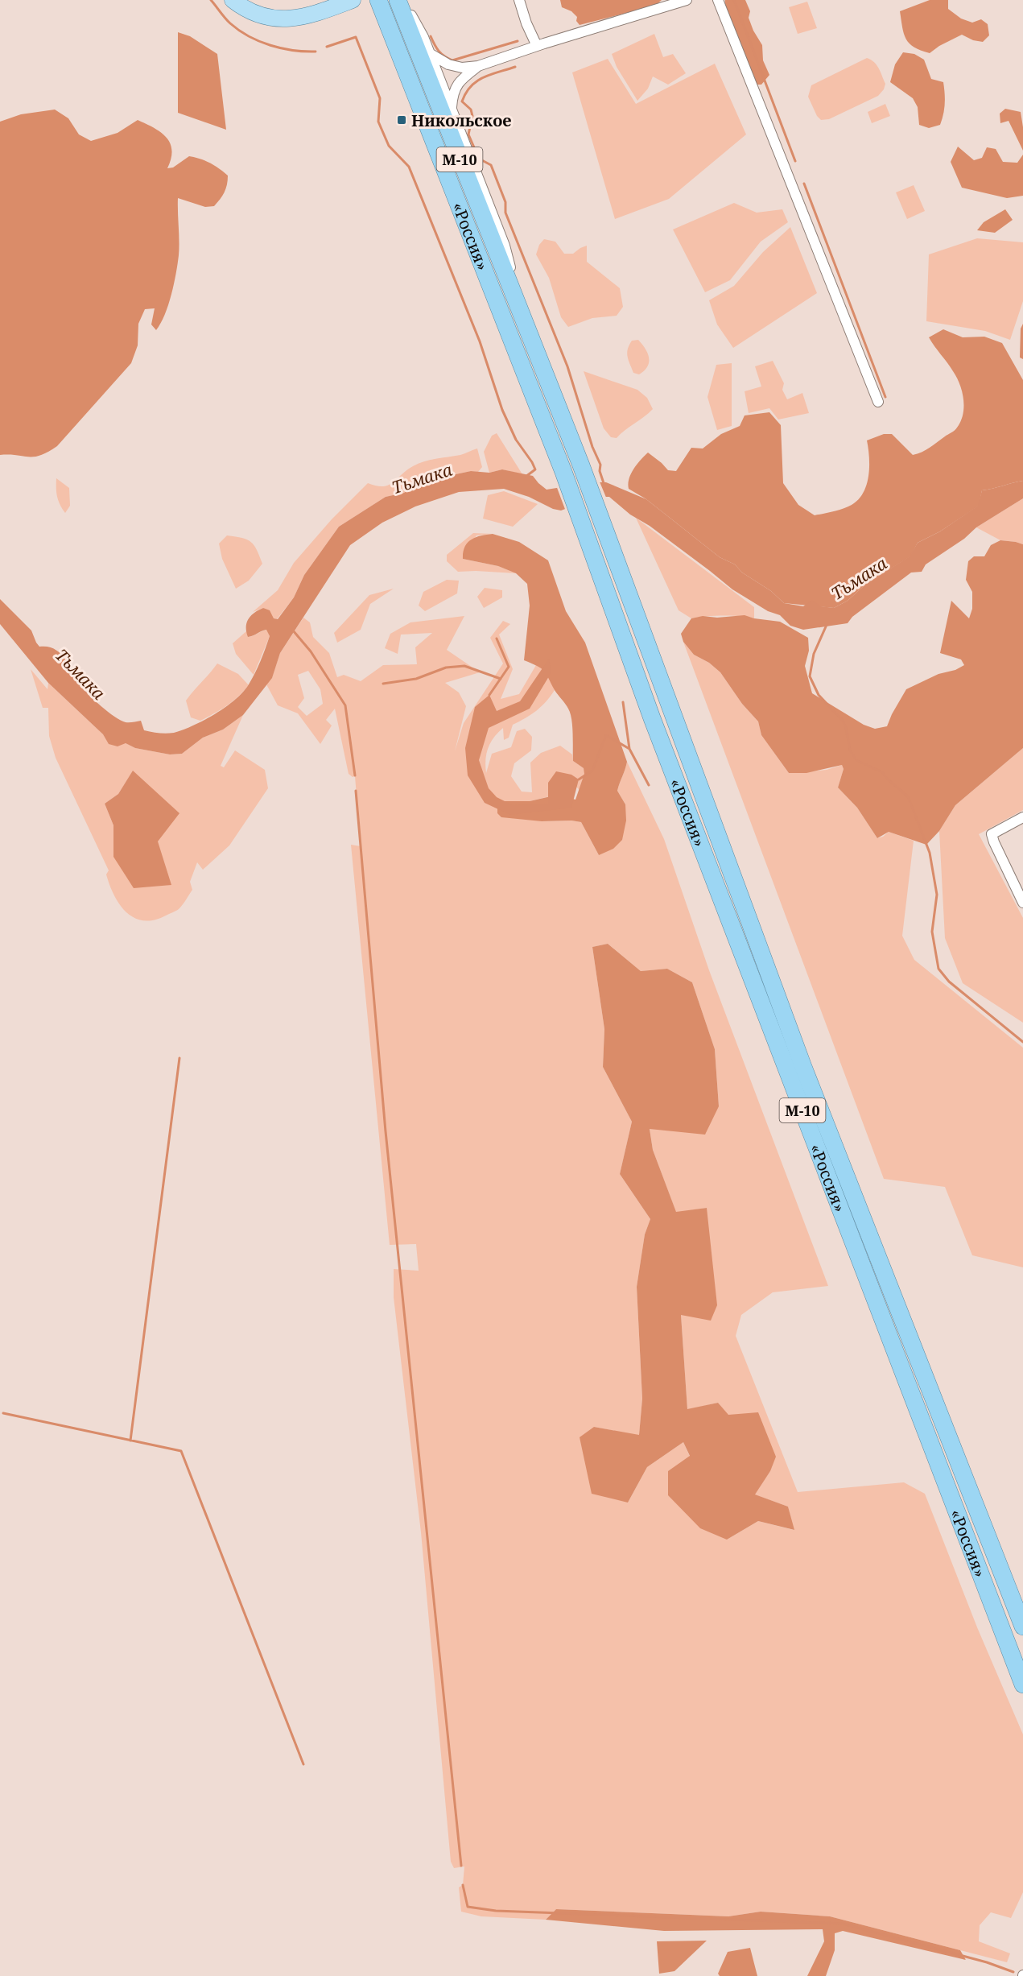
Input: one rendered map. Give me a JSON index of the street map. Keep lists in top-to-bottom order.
{
  "streets": {
    "highway": ["М-10", "«Россия»"]
  },
  "water": ["Тьмака"],
  "places": {
    "transit": ["Никольское"]
  }
}
